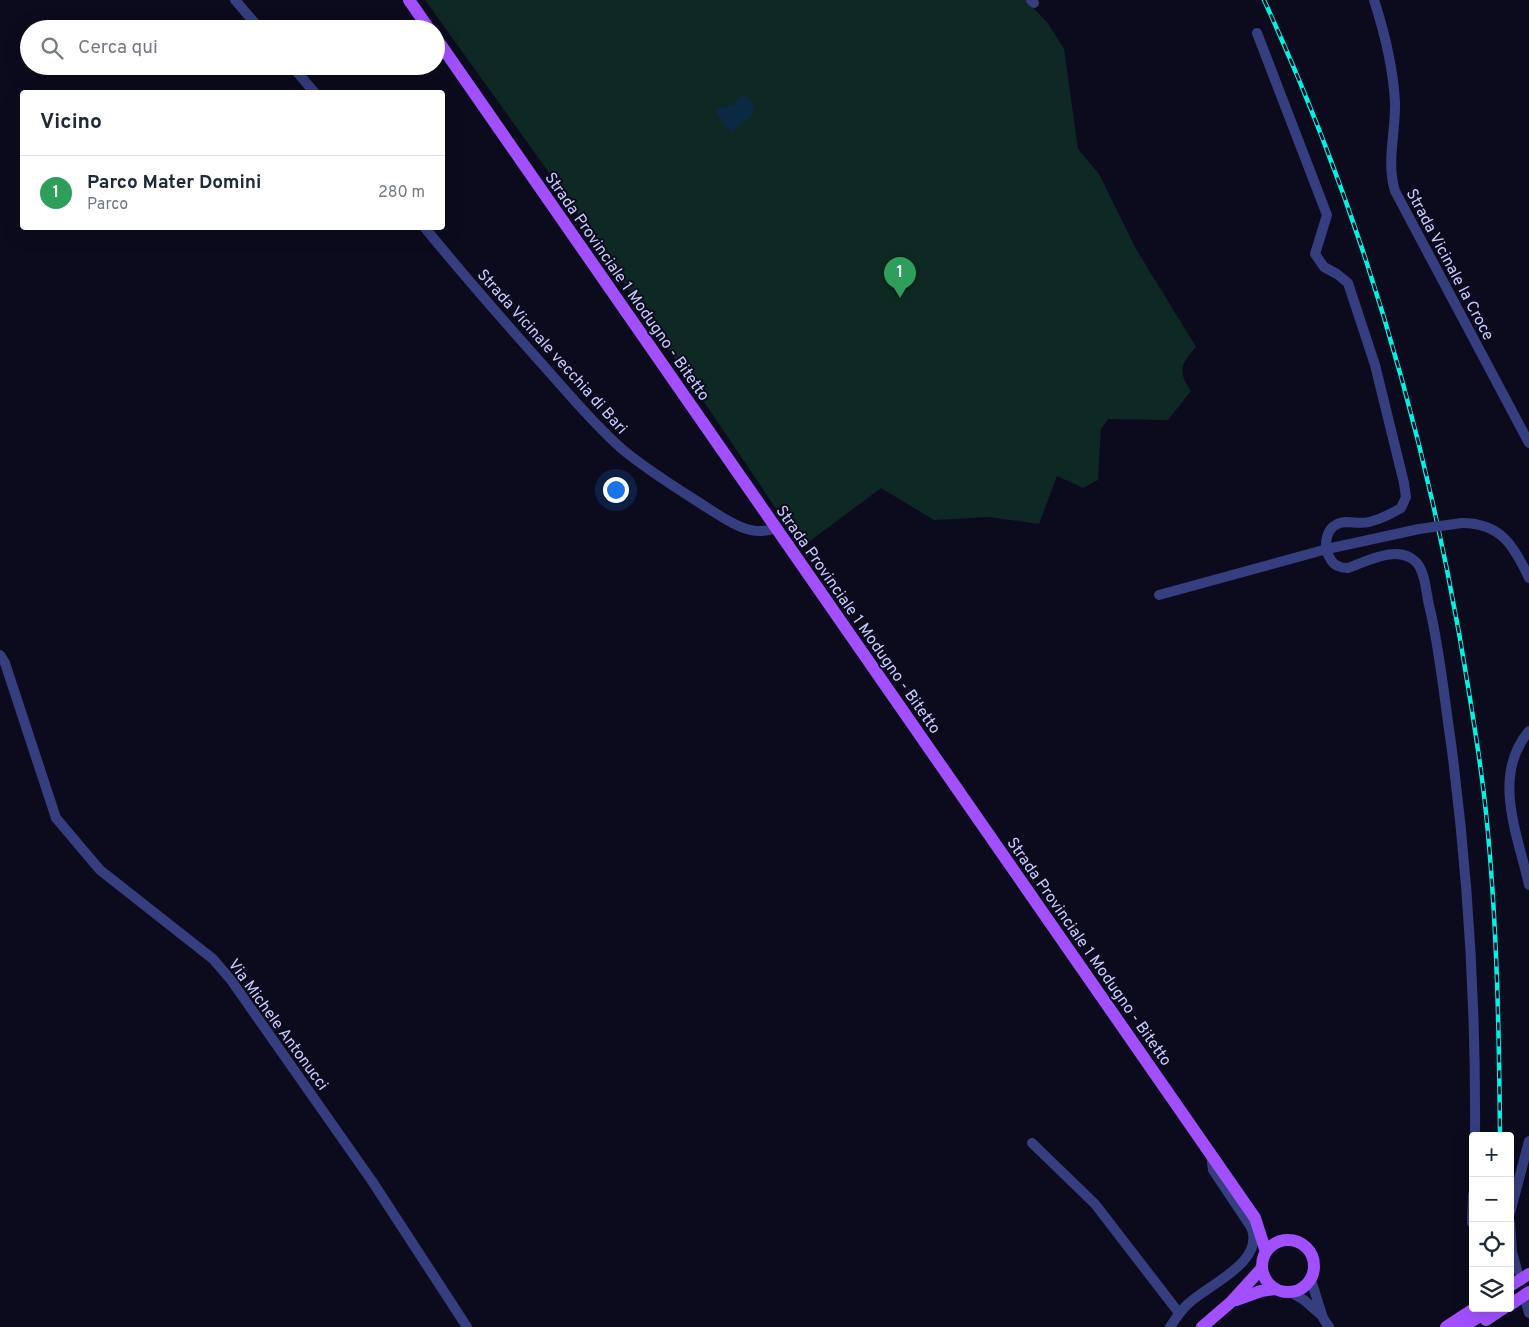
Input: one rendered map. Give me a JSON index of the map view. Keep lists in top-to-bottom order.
{
  "streets": {
    "main road": ["Strada Provinciale 1 Modugno - Bitetto"],
    "street": ["Strada Vicinale la Croce", "Strada Vicinale vecchia di Bari", "Via Michele Antonucci"]
  },
  "crossings": [
    ["Strada Provinciale 1 Modugno - Bitetto", "Strada Vicinale vecchia di Bari"]
  ],
  "page": {
    "search": "Cerca qui",
    "heading": "Vicino",
    "list": [
      {
        "mark": "1",
        "name": "Parco Mater Domini",
        "note": "Parco",
        "value": "280 m"
      }
    ],
    "pins": "1",
    "map_buttons": ["+", "−"]
  }
}
